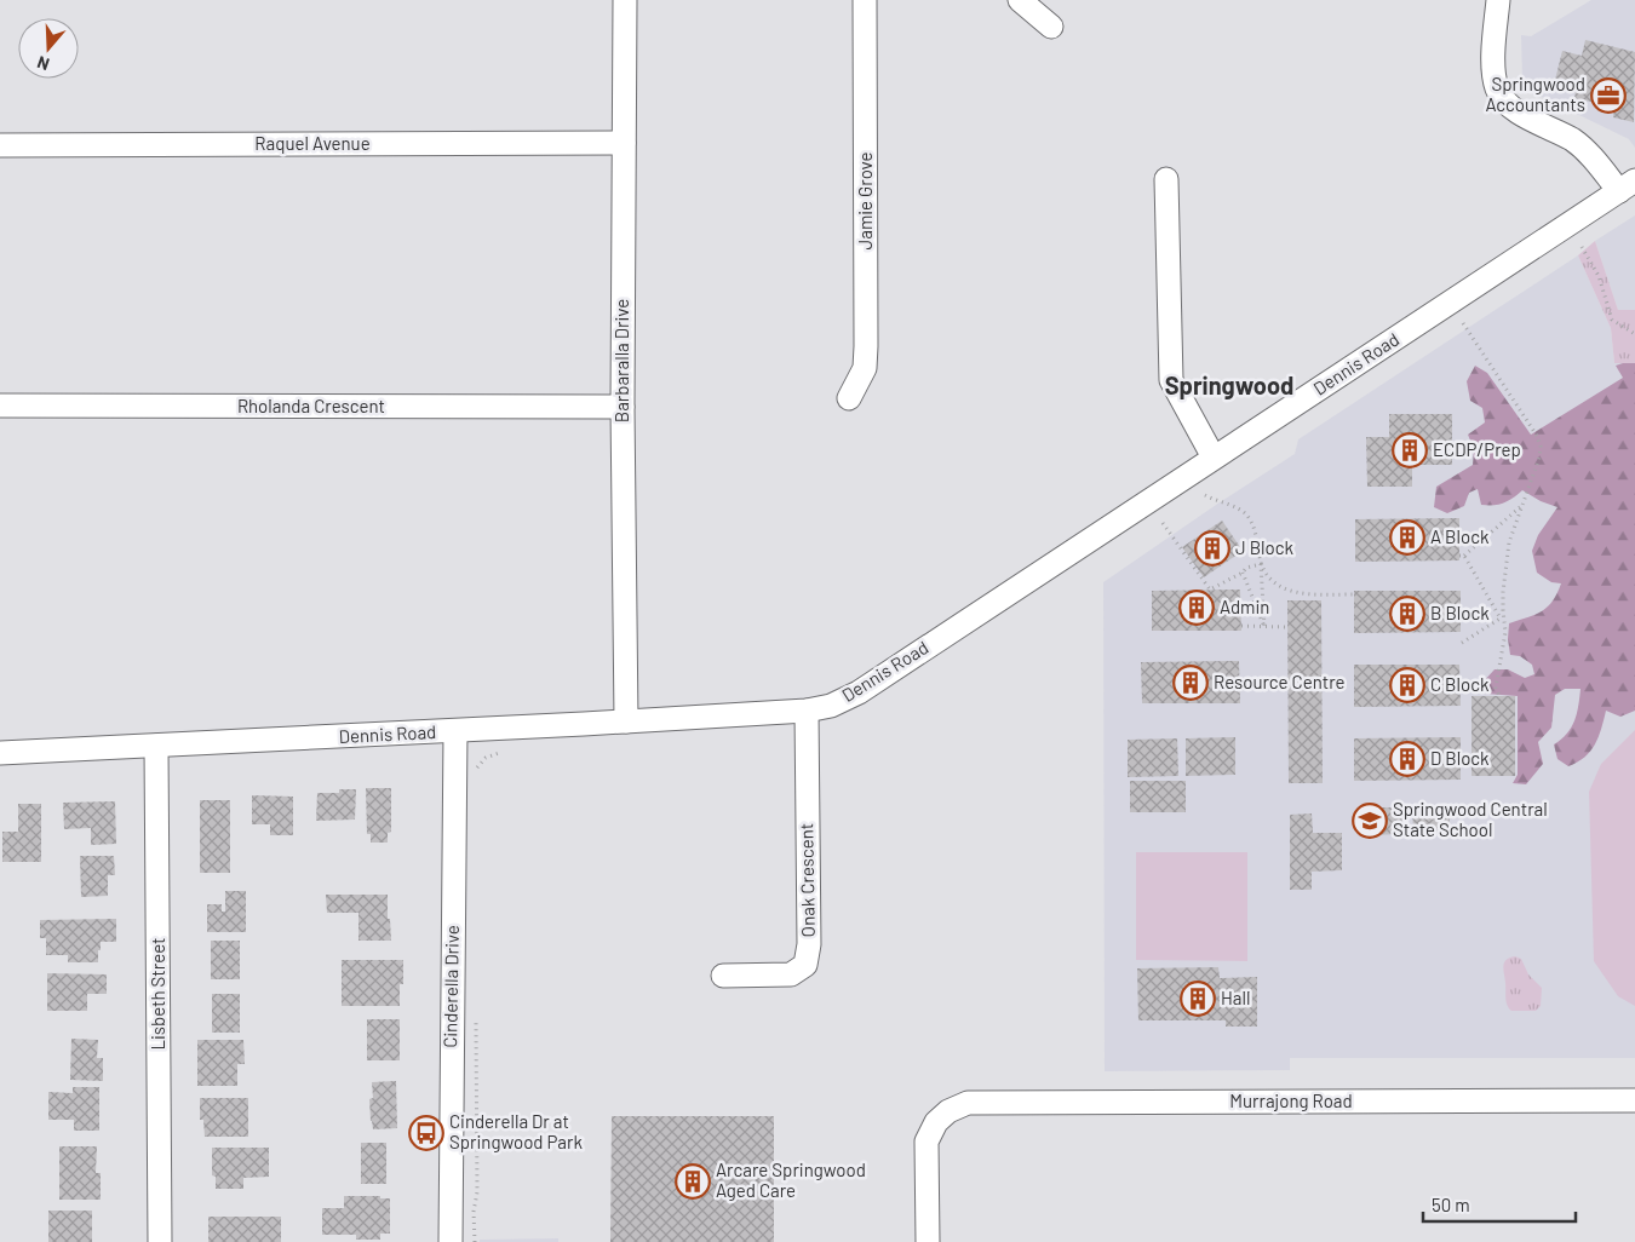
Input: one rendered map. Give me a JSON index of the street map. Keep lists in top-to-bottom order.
{
  "streets": {
    "street": [
      "Raquel Avenue",
      "Jamie Grove",
      "Barbaralla Drive",
      "Dennis Road",
      "Rholanda Crescent",
      "Onak Crescent",
      "Cinderella Drive",
      "Lisbeth Street",
      "Murrajong Road"
    ]
  },
  "crossings": [
    ["Raquel Avenue", "Barbaralla Drive"],
    ["Barbaralla Drive", "Dennis Road"],
    ["Barbaralla Drive", "Rholanda Crescent"],
    ["Dennis Road", "Onak Crescent"],
    ["Dennis Road", "Cinderella Drive"],
    ["Dennis Road", "Lisbeth Street"]
  ],
  "districts": ["Springwood"],
  "places": {
    "office": ["Springwood Accountants"],
    "building": [
      "ECDP/Prep",
      "A Block",
      "J Block",
      "Admin",
      "B Block",
      "Resource Centre",
      "C Block",
      "D Block",
      "Hall",
      "Arcare Springwood Aged Care"
    ],
    "school or university": ["Springwood Central State School"],
    "bus stop": ["Cinderella Dr at Springwood Park"]
  },
  "scale_bar": "50 m",
  "north": "bottom"
}
